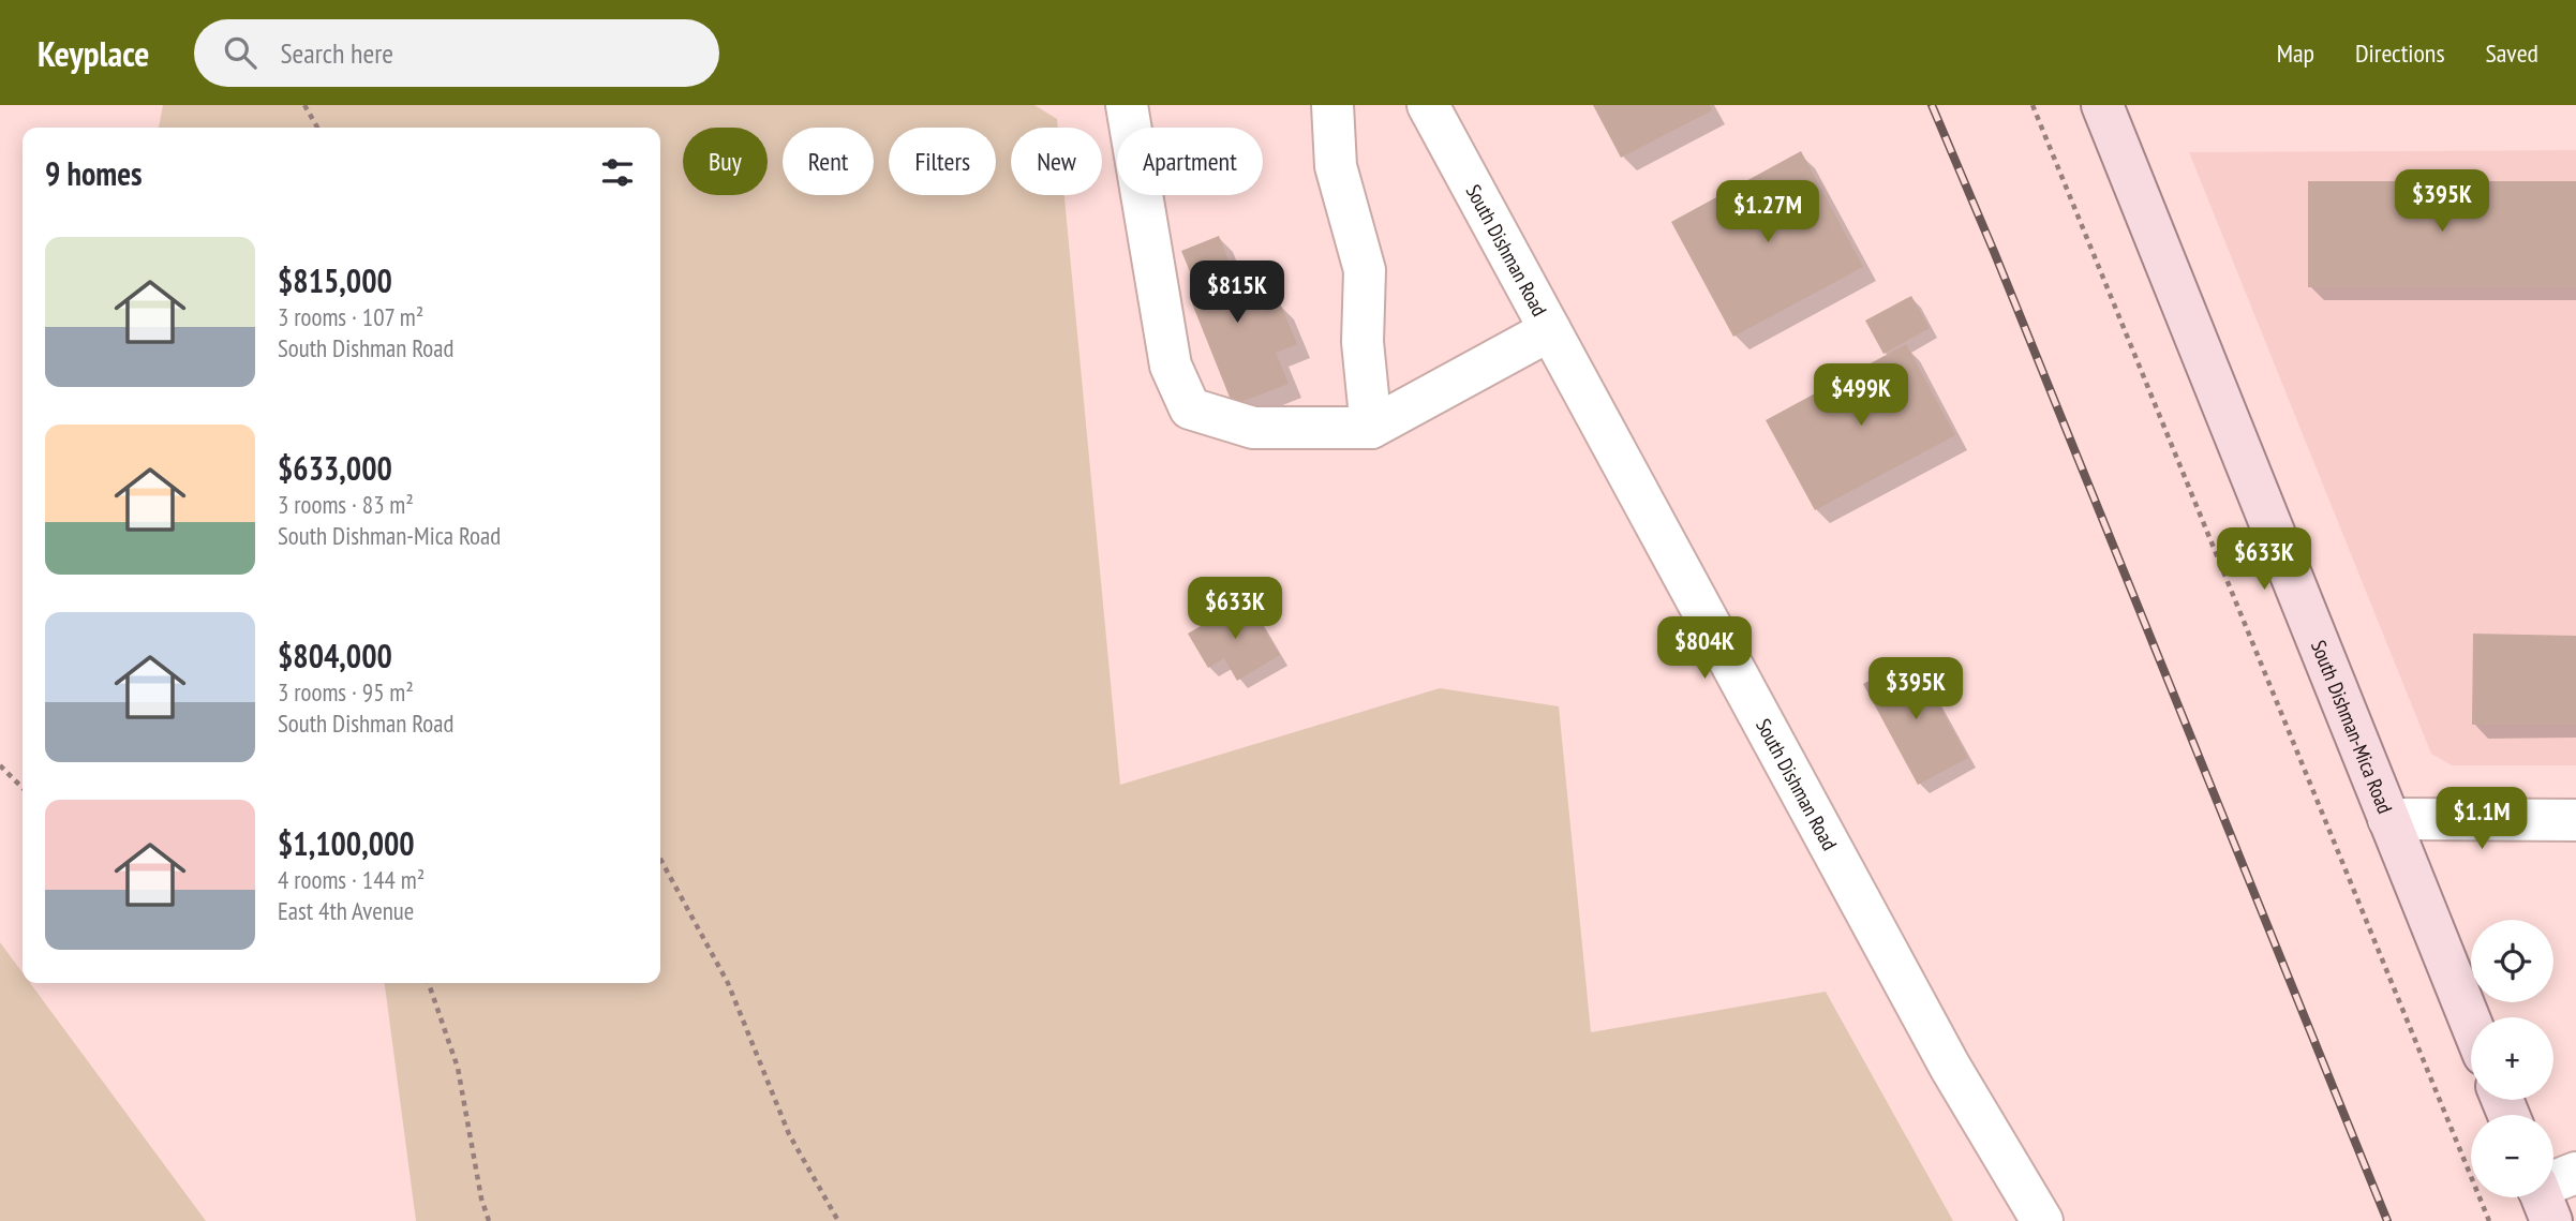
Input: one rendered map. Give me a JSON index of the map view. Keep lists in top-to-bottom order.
{
  "streets": {
    "main road": ["South Dishman-Mica Road"],
    "street": ["South Dishman Road"]
  },
  "page": {
    "header": "Keyplace",
    "search": "Search here",
    "nav": ["Map", "Directions", "Saved"],
    "chip": [
      "Buy",
      "Rent",
      "Filters",
      "New",
      "Apartment"
    ],
    "heading": "9 homes",
    "price": [
      "$395K",
      "$1.27M",
      "$815K",
      "$499K",
      "$633K",
      "$633K",
      "$804K",
      "$395K",
      "$1.1M"
    ],
    "list": [
      {
        "name": "$815,000",
        "note": "3 rooms · 107 m² · South Dishman Road"
      },
      {
        "name": "$633,000",
        "note": "3 rooms · 83 m² · South Dishman-Mica Road"
      },
      {
        "name": "$804,000",
        "note": "3 rooms · 95 m² · South Dishman Road"
      },
      {
        "name": "$1,100,000",
        "note": "4 rooms · 144 m² · East 4th Avenue"
      }
    ],
    "map_buttons": ["+", "−"]
  }
}
